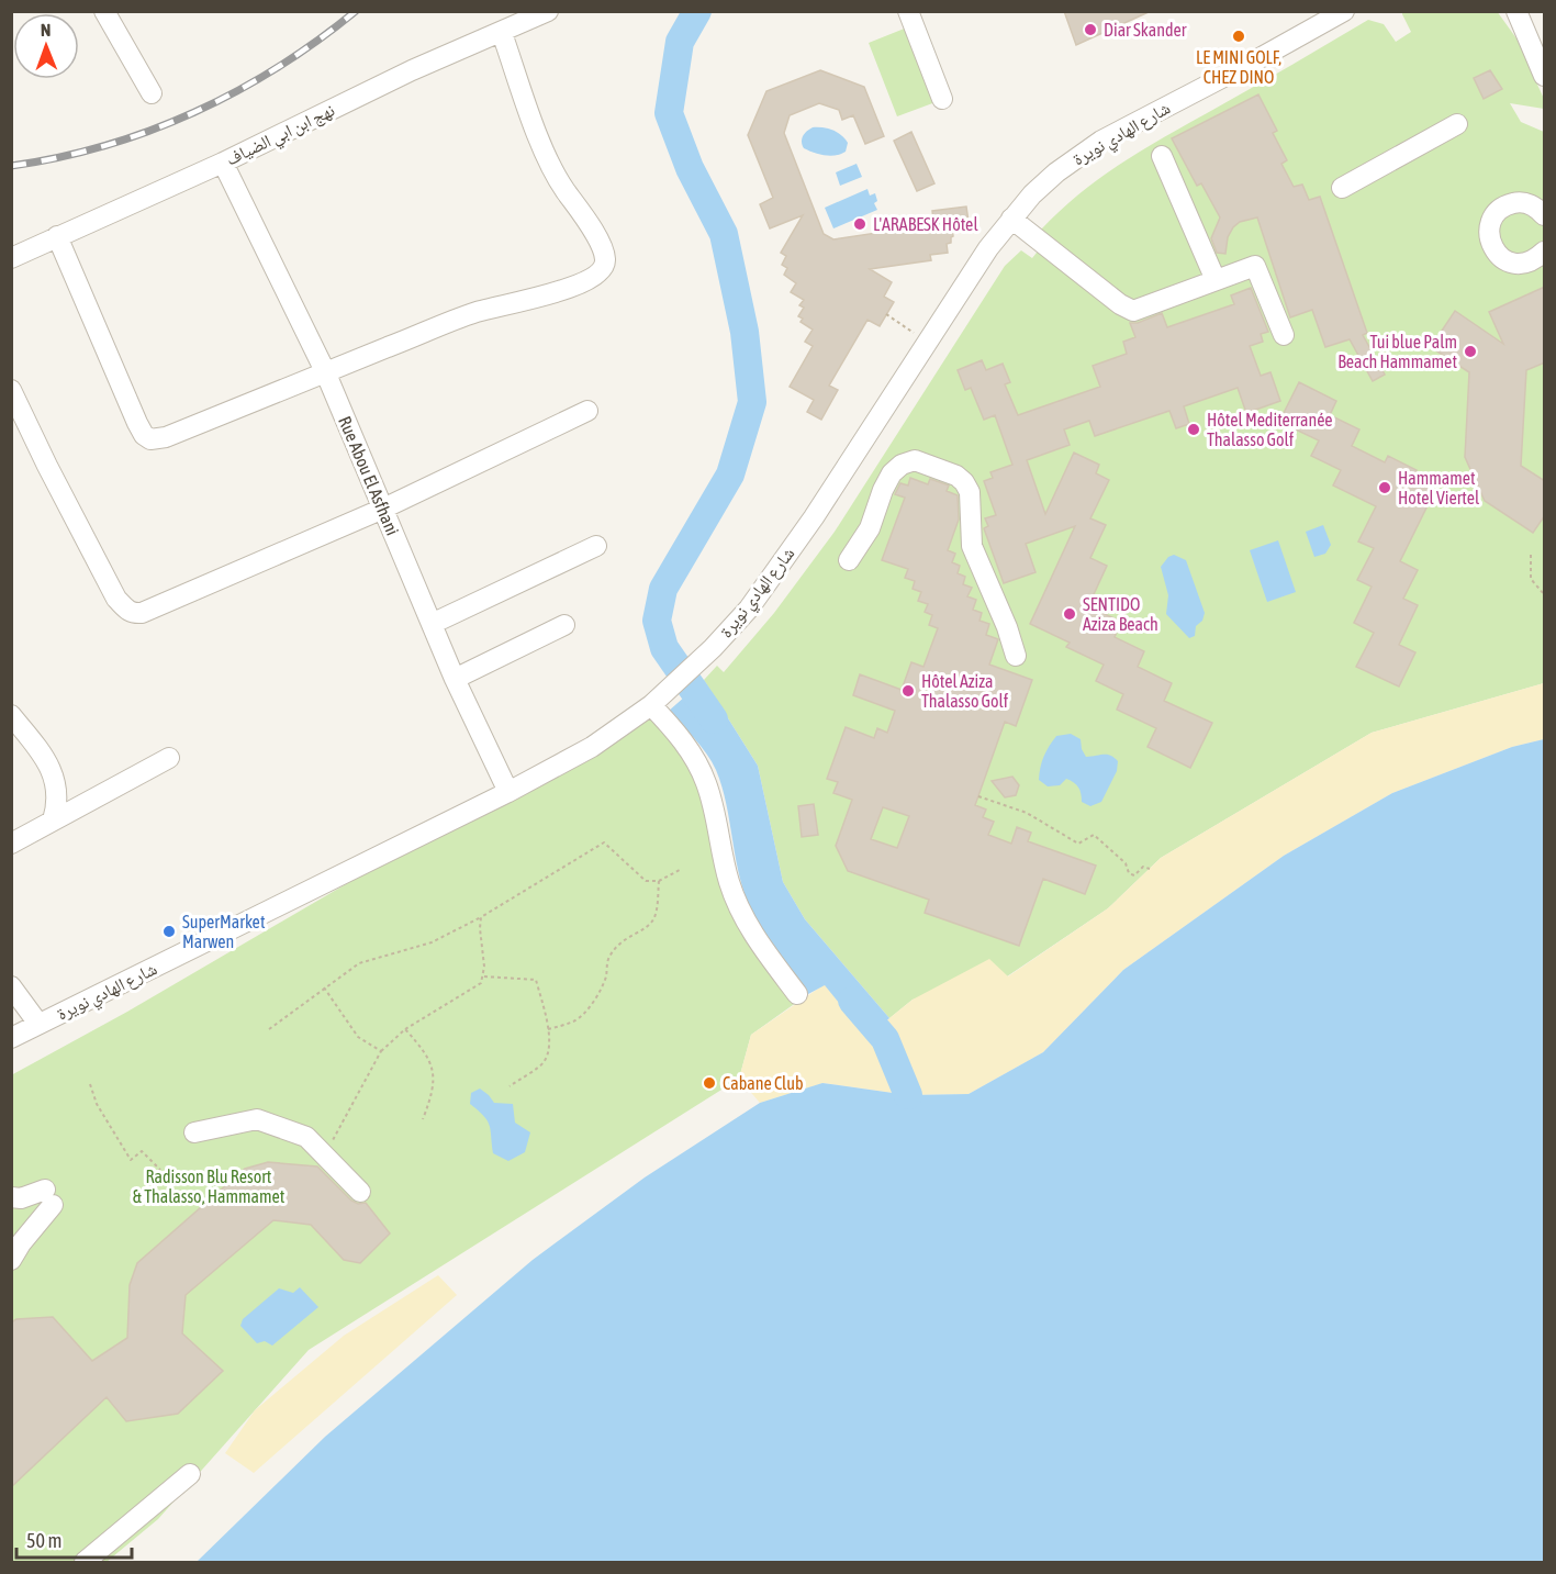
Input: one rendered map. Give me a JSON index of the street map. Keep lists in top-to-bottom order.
{
  "streets": {
    "street": ["شارع الهادي نويرة", "نهج ابن ابي الضياف", "Rue Abou El Asfhani"]
  },
  "crossings": [
    ["شارع الهادي نويرة", "Rue Abou El Asfhani"],
    ["نهج ابن ابي الضياف", "Rue Abou El Asfhani"]
  ],
  "parks": ["Radisson Blu Resort & Thalasso, Hammamet"],
  "places": [
    "Diar Skander",
    "LE MINI GOLF, CHEZ DINO",
    "L'ARABESK Hôtel",
    "Tui blue Palm Beach Hammamet",
    "Hôtel Mediterranée Thalasso Golf",
    "Hammamet Hotel Viertel",
    "SENTIDO Aziza Beach",
    "Hôtel Aziza Thalasso Golf",
    "SuperMarket Marwen",
    "Cabane Club"
  ],
  "scale_bar": "50 m",
  "north": "top"
}
